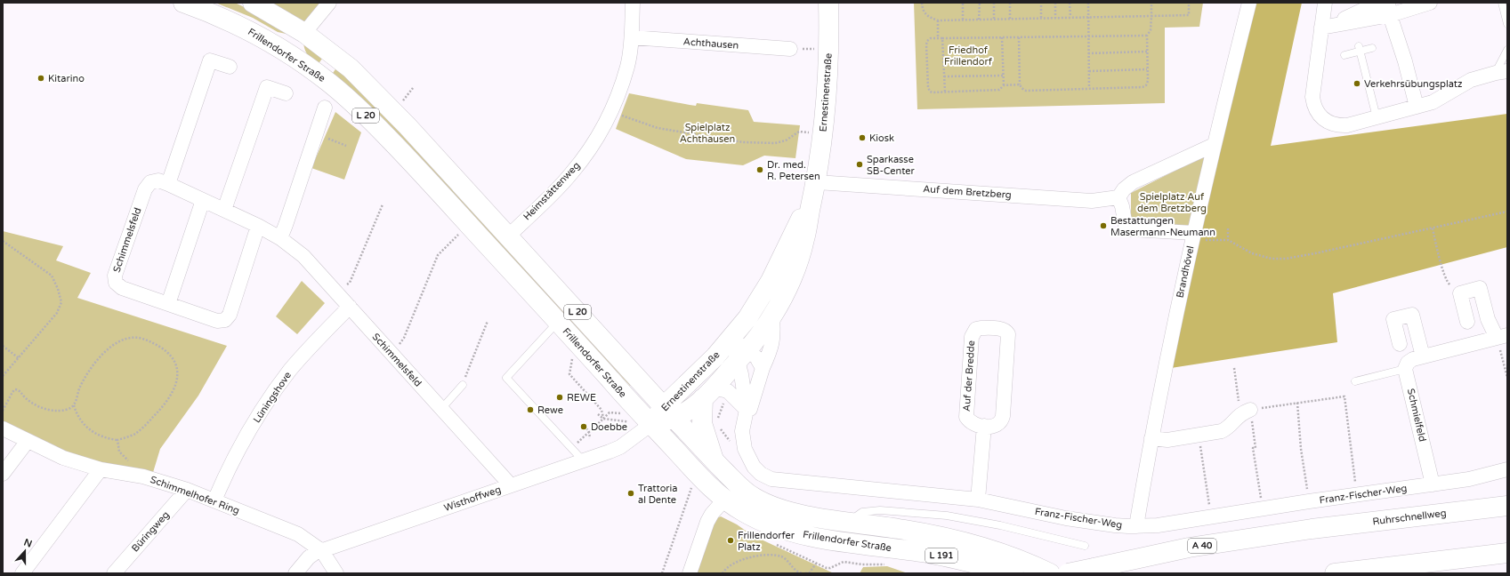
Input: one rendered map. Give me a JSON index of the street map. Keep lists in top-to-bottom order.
{
  "streets": {
    "main road": [
      "Frillendorfer Straße",
      "Ernestinenstraße",
      "L 20",
      "Ruhrschnellweg",
      "A 40",
      "L 191"
    ],
    "street": [
      "Achthausen",
      "Heimstättenweg",
      "Auf dem Bretzberg",
      "Schimmelsfeld",
      "Brandhövel",
      "Auf der Bredde",
      "Lüningshove",
      "Schmielfeld",
      "Franz-Fischer-Weg",
      "Schimmelhofer Ring",
      "Wisthoffweg",
      "Büringweg"
    ]
  },
  "crossings": [
    ["Achthausen", "Heimstättenweg"],
    ["Frillendorfer Straße", "Ernestinenstraße"],
    ["Frillendorfer Straße", "Heimstättenweg"],
    ["Frillendorfer Straße", "Wisthoffweg"],
    ["Frillendorfer Straße", "L 191"],
    ["Ernestinenstraße", "Auf dem Bretzberg"],
    ["Ernestinenstraße", "Franz-Fischer-Weg"],
    ["Ernestinenstraße", "Wisthoffweg"],
    ["Ernestinenstraße", "L 191"],
    ["Schimmelsfeld", "Lüningshove"],
    ["Schimmelsfeld", "Wisthoffweg"],
    ["Brandhövel", "Franz-Fischer-Weg"],
    ["Lüningshove", "Schimmelhofer Ring"],
    ["Schmielfeld", "Franz-Fischer-Weg"],
    ["Schimmelhofer Ring", "Wisthoffweg"],
    ["Schimmelhofer Ring", "Büringweg"]
  ],
  "parks": ["Friedhof Frillendorf", "Spielplatz Achthausen", "Spielplatz Auf dem Bretzberg"],
  "places": [
    "Kitarino",
    "Verkehrsübungsplatz",
    "Kiosk",
    "Sparkasse SB-Center",
    "Dr. med. R. Petersen",
    "Bestattungen Masermann-Neumann",
    "REWE",
    "Rewe",
    "Doebbe",
    "Trattoria al Dente",
    "Frillendorfer Platz"
  ],
  "north": "top"
}
